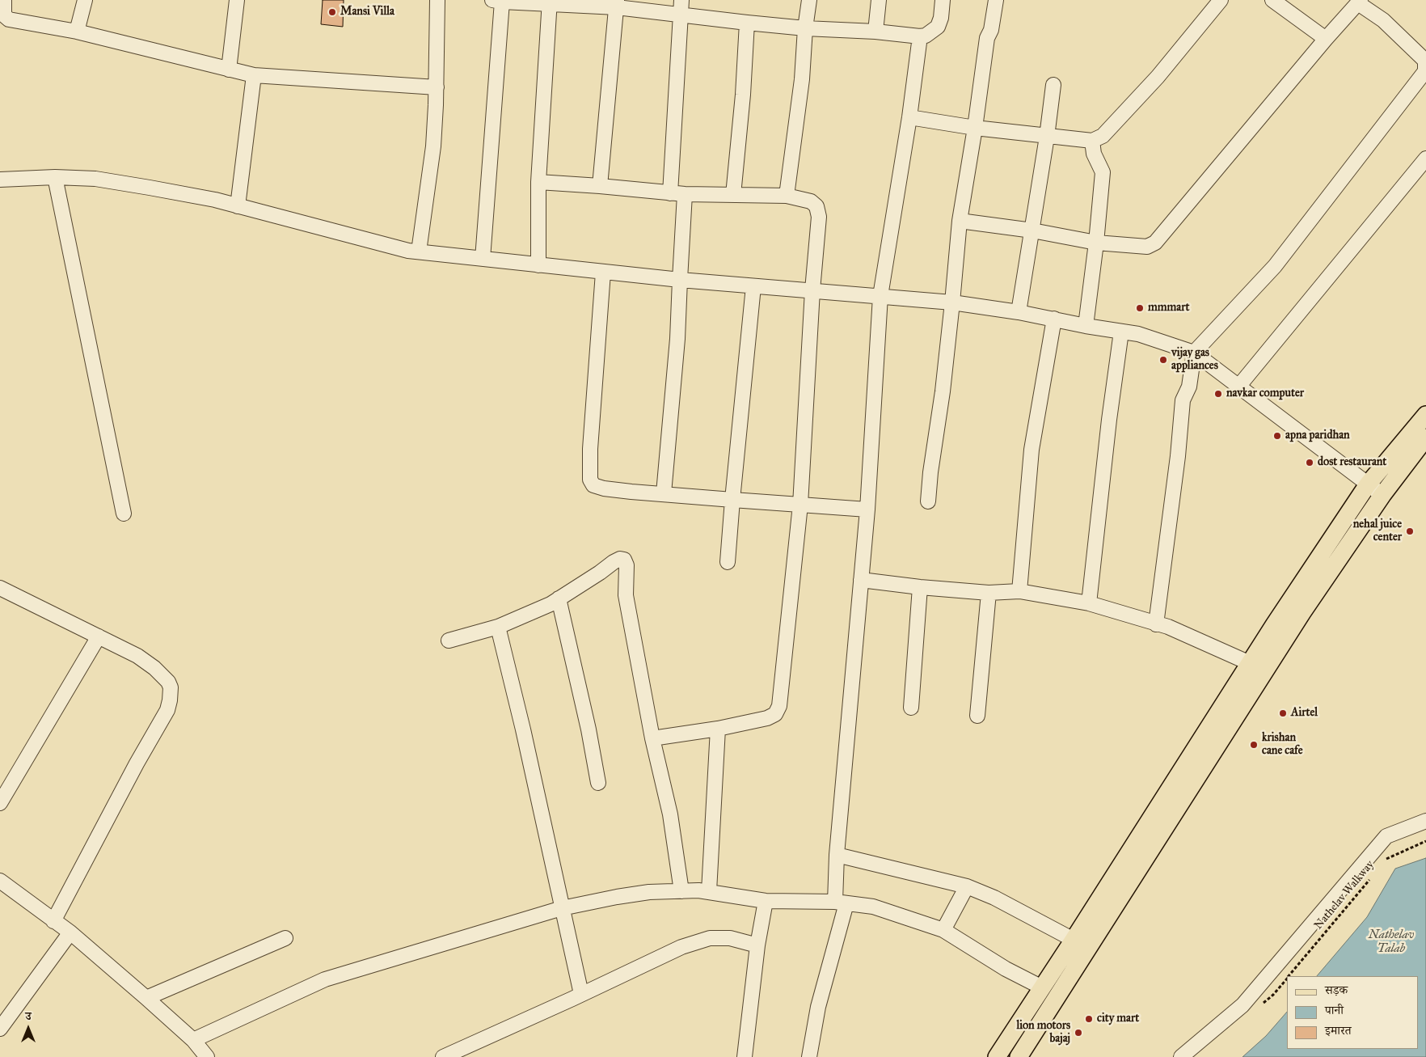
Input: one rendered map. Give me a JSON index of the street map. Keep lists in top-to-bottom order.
{
  "streets": {
    "path": ["Nathelav Walkway"]
  },
  "water": ["Nathelav Talab"],
  "places": [
    "Mansi Villa",
    "mmmart",
    "vijay gas appliances",
    "navkar computer",
    "apna paridhan",
    "dost restaurant",
    "nehal juice center",
    "Airtel",
    "krishan cane cafe",
    "city mart",
    "lion motors bajaj"
  ],
  "legend": ["सड़क", "पानी", "इमारत"],
  "north": "top"
}
